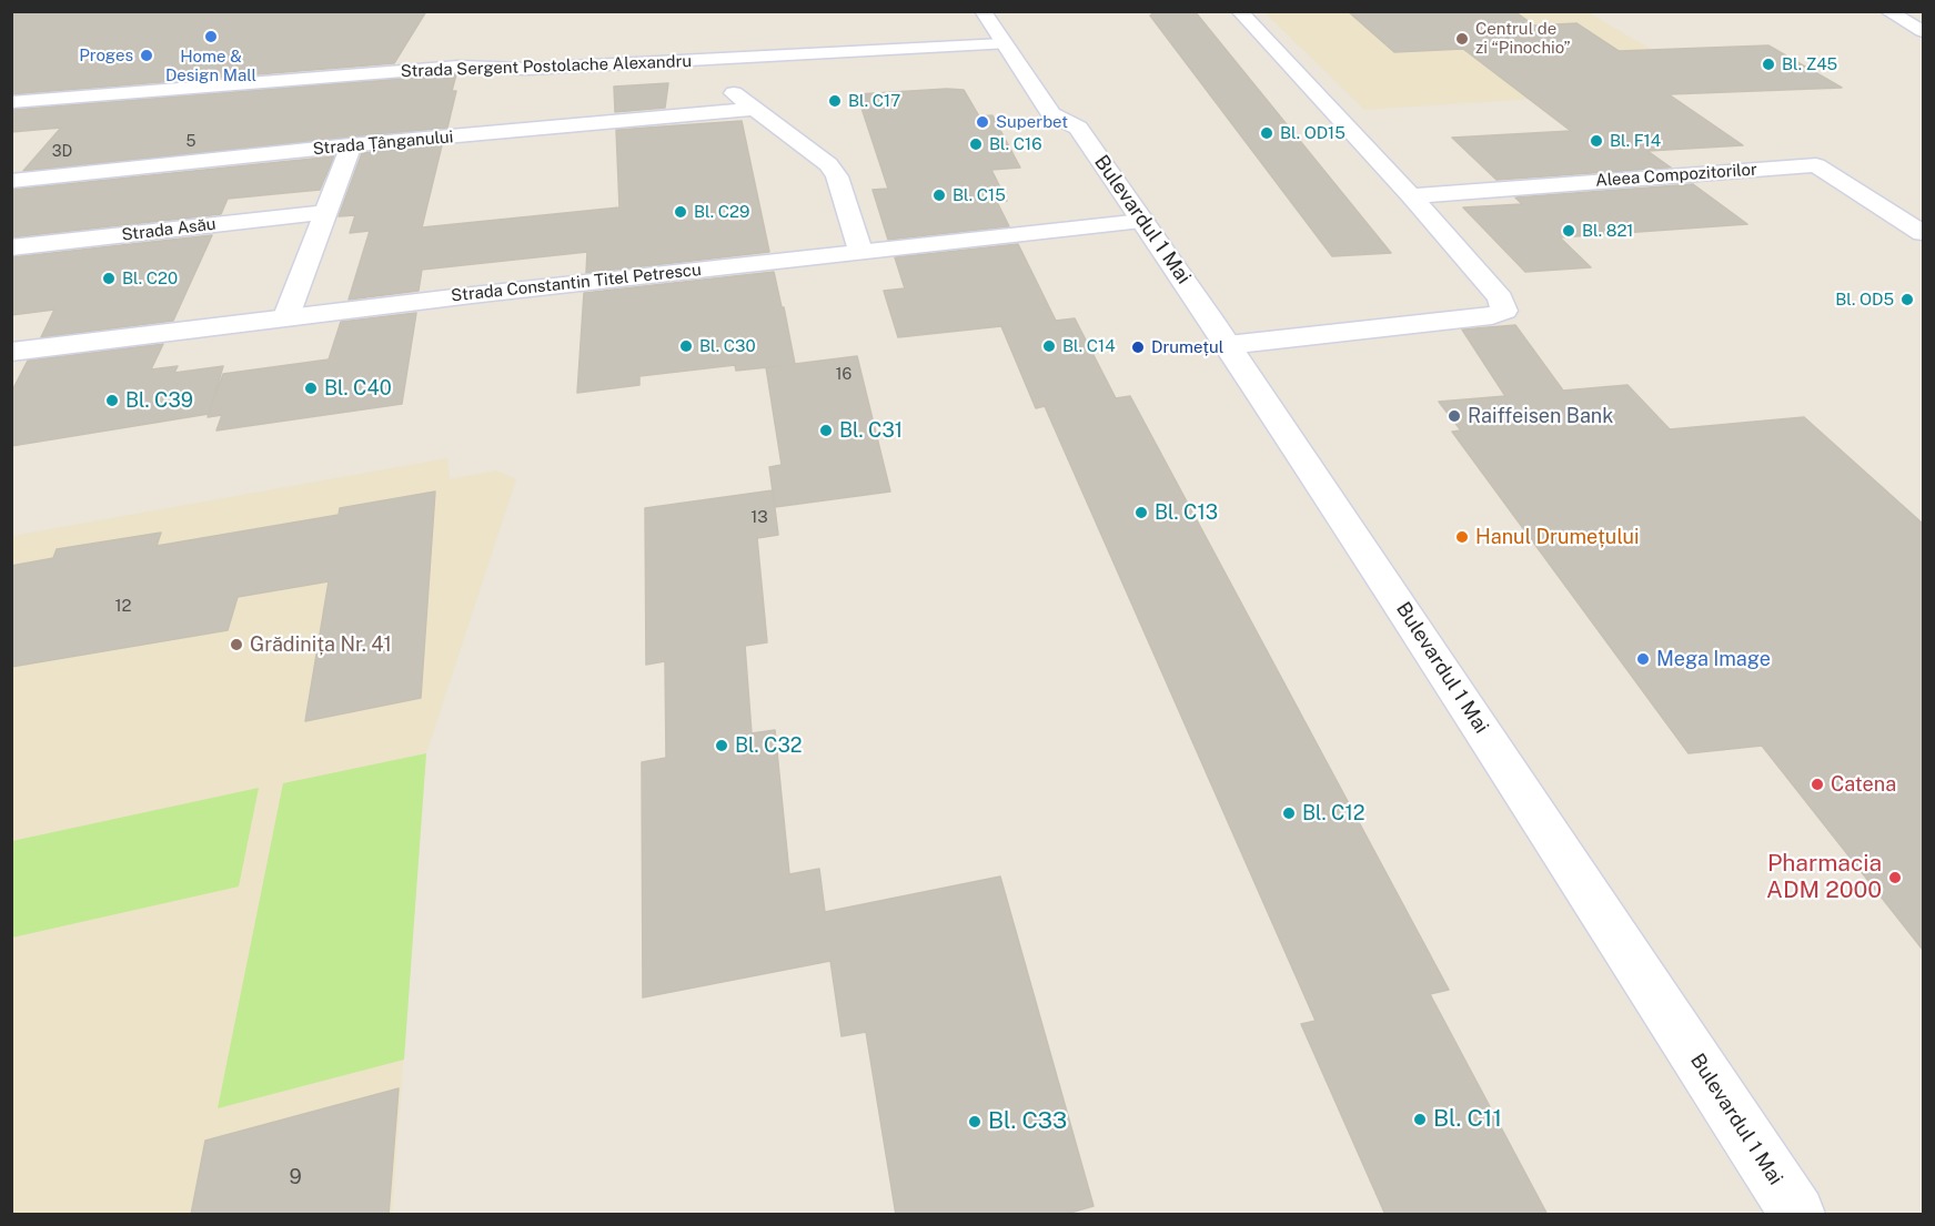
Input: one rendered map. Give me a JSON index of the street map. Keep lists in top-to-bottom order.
{
  "streets": {
    "street": [
      "Strada Sergent Postolache Alexandru",
      "Strada Țânganului",
      "Aleea Compozitorilor",
      "Bulevardul 1 Mai",
      "Strada Asău",
      "Strada Constantin Titel Petrescu"
    ]
  },
  "crossings": [
    ["Strada Sergent Postolache Alexandru", "Bulevardul 1 Mai"],
    ["Bulevardul 1 Mai", "Strada Constantin Titel Petrescu"]
  ],
  "places": [
    "Home & Design Mall",
    "Centrul de zi “Pinochio”",
    "Proges",
    "Bl. Z45",
    "Bl. C17",
    "Superbet",
    "Bl. OD15",
    "Bl. F14",
    "Bl. C16",
    "Bl. C15",
    "Bl. C29",
    "Bl. 821",
    "Bl. C20",
    "Bl. OD5",
    "Bl. C30",
    "Bl. C14",
    "Drumețul",
    "Bl. C40",
    "Bl. C39",
    "Raiffeisen Bank",
    "Bl. C31",
    "Bl. C13",
    "Hanul Drumețului",
    "Grădinița Nr. 41",
    "Mega Image",
    "Bl. C32",
    "Catena",
    "Bl. C12",
    "Pharmacia ADM 2000",
    "Bl. C11",
    "Bl. C33"
  ],
  "house_numbers": [
    "5",
    "3D",
    "16",
    "13",
    "12",
    "9"
  ]
}
